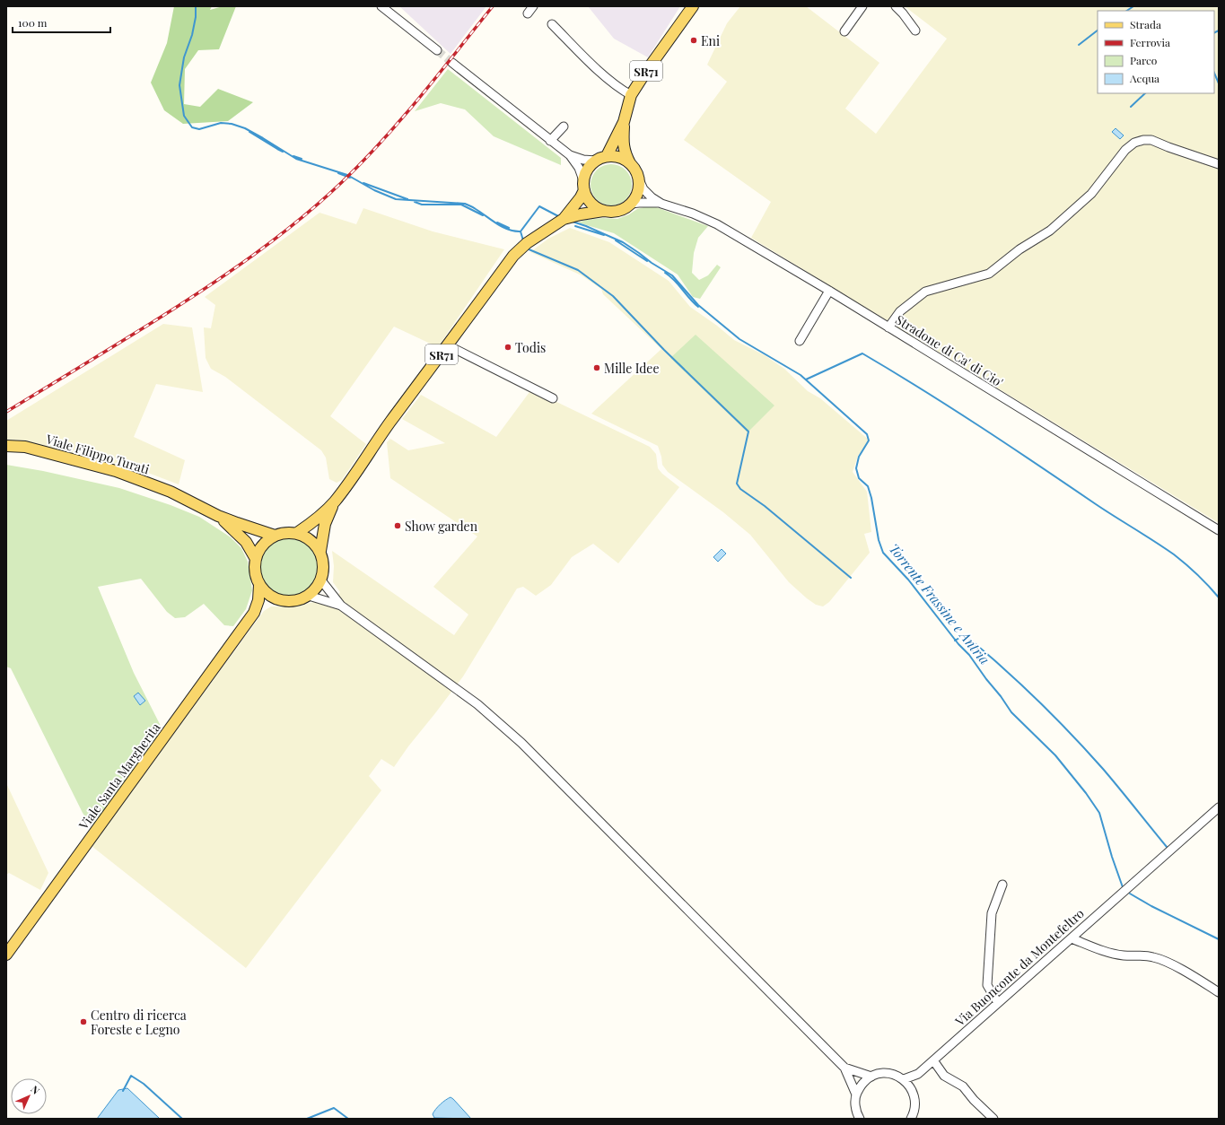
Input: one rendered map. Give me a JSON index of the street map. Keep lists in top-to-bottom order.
{
  "streets": {
    "main road": ["SR71", "Viale Filippo Turati", "Viale Santa Margherita"],
    "street": ["Stradone di Ca' di Cio'", "Via Buonconte da Montefeltro"]
  },
  "crossings": [
    ["SR71", "Viale Filippo Turati"],
    ["SR71", "Viale Santa Margherita"],
    ["Viale Filippo Turati", "Viale Santa Margherita"]
  ],
  "water": ["Torrente Frassine e Antria"],
  "places": [
    "Eni",
    "Todis",
    "Mille Idee",
    "Show garden",
    "Centro di ricerca Foreste e Legno"
  ],
  "legend": [
    "Strada",
    "Ferrovia",
    "Parco",
    "Acqua"
  ],
  "scale_bar": "100 m",
  "north": "top right"
}
